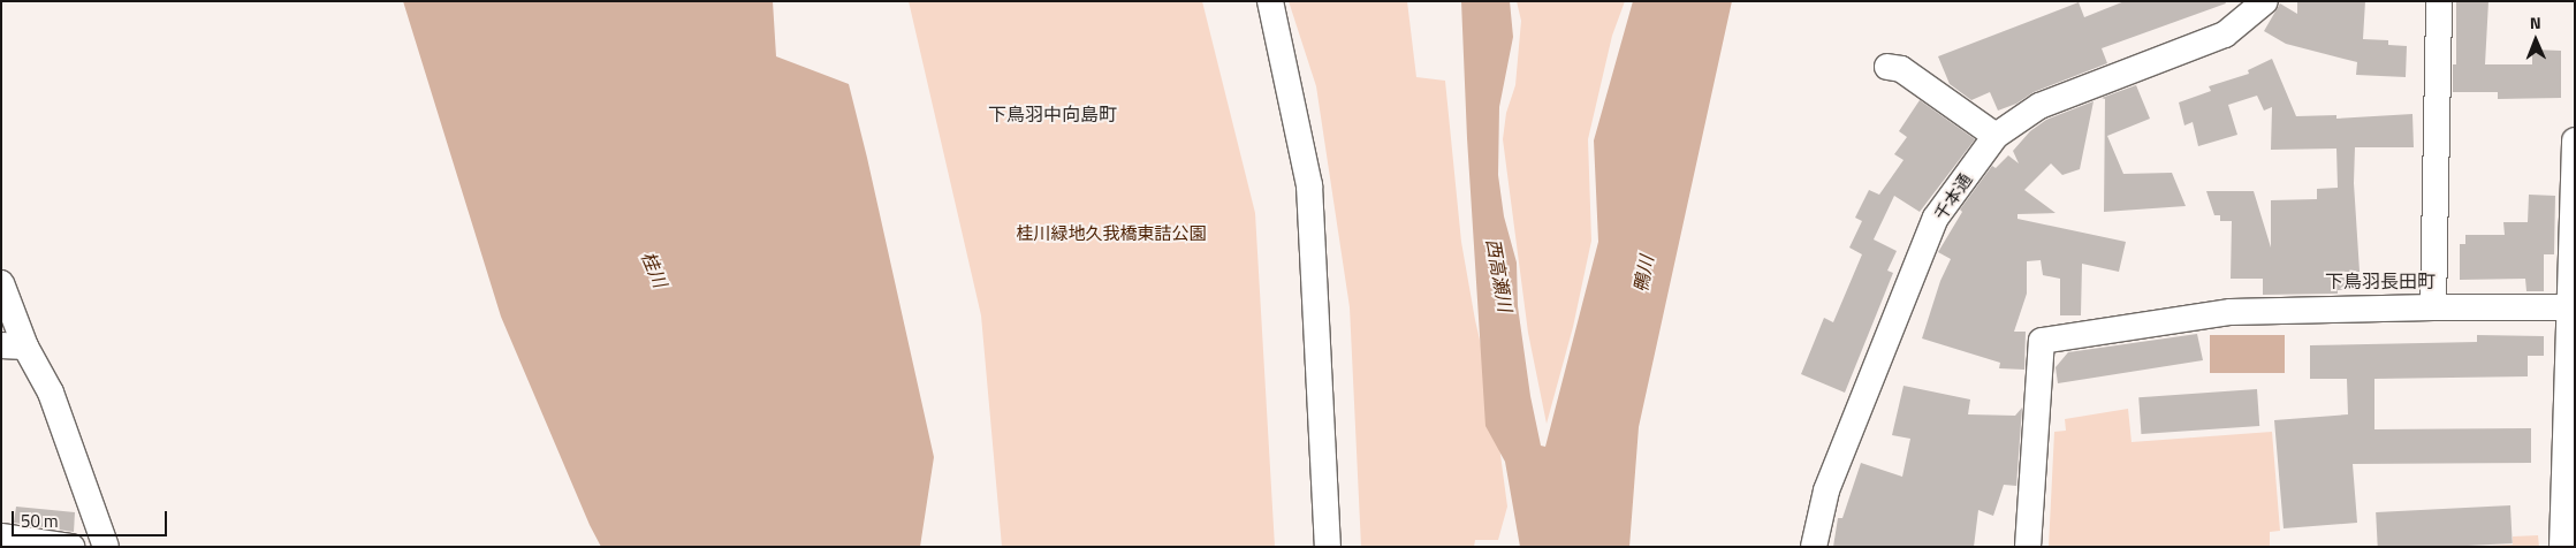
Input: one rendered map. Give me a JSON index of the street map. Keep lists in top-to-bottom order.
{
  "streets": {
    "street": ["千本通"]
  },
  "districts": ["下鳥羽中向島町", "下鳥羽長田町"],
  "water": ["桂川", "鴨川", "西高瀬川"],
  "parks": ["桂川緑地久我橋東詰公園"],
  "scale_bar": "50 m",
  "north": "top"
}
